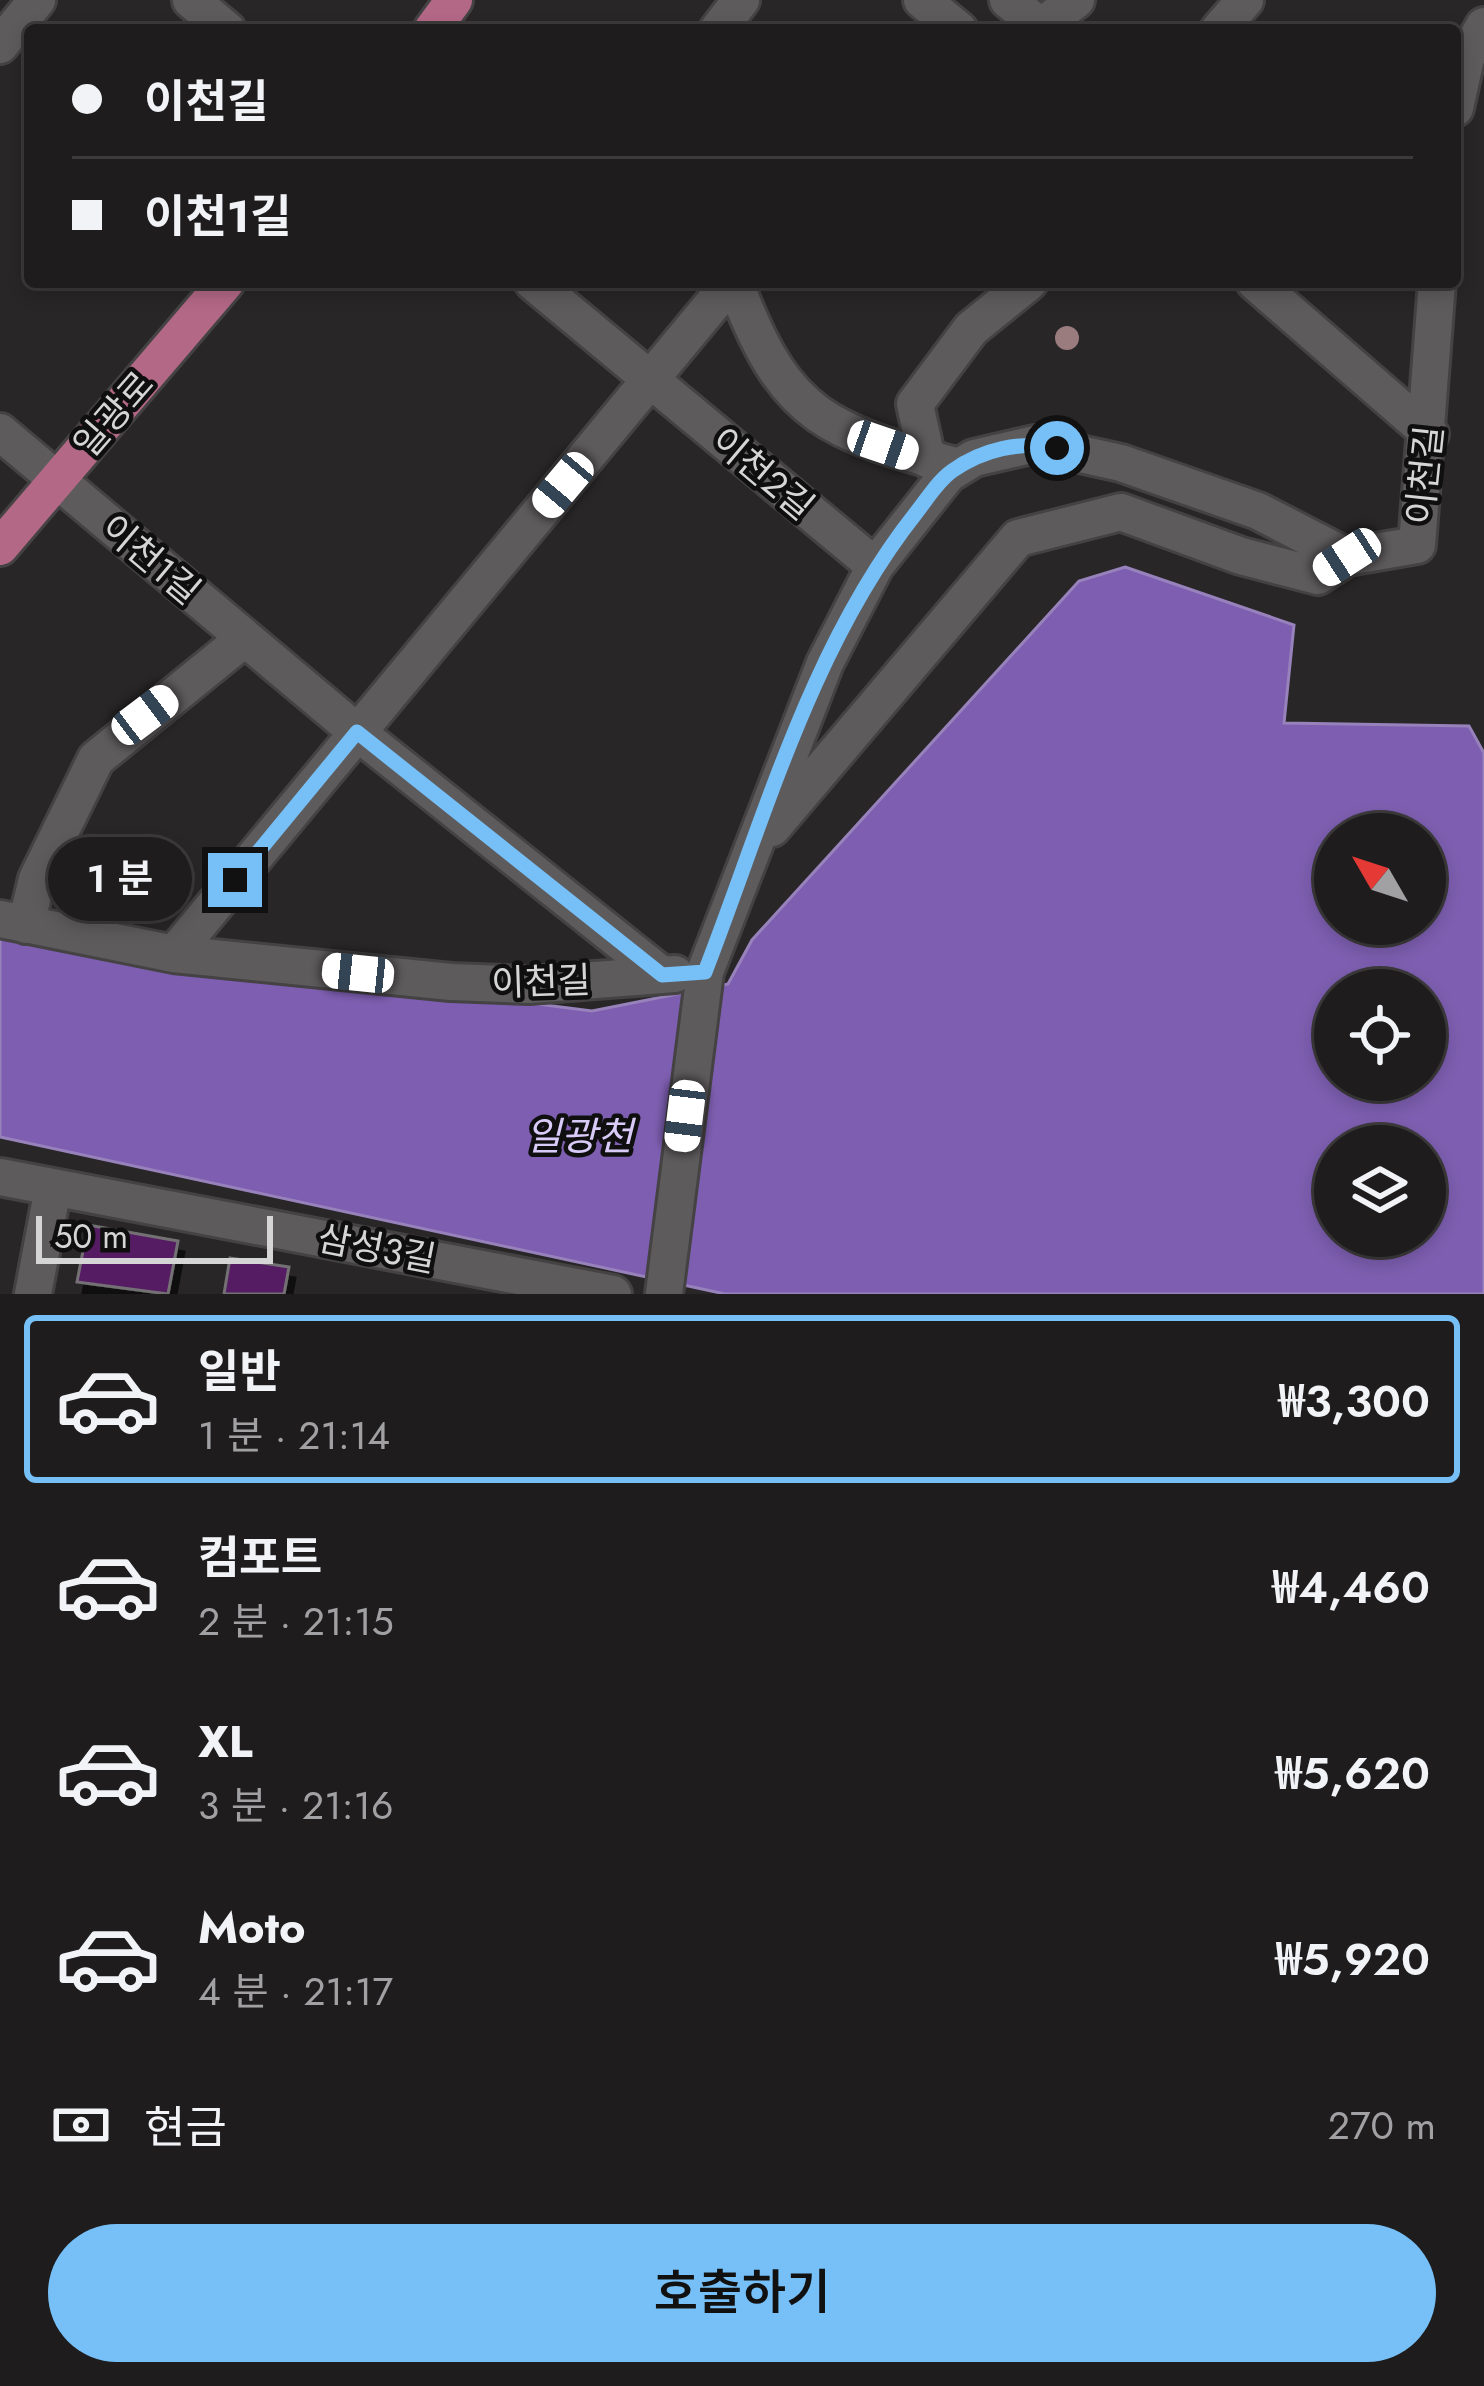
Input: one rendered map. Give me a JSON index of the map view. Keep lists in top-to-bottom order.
{
  "streets": {
    "main road": ["일광로"],
    "street": [
      "이천2길",
      "이천길",
      "이천1길",
      "삼성3길"
    ]
  },
  "crossings": [
    ["일광로", "이천1길"],
    ["이천길", "이천1길"]
  ],
  "water": ["일광천"],
  "scale_bar": "50 m",
  "north": "top left",
  "page": {
    "banner": ["이천길", "이천1길"],
    "bubble": "1 분",
    "scale": "50 m",
    "list": [
      {
        "name": "일반",
        "note": "1 분 · 21:14",
        "value": "₩3,300"
      },
      {
        "name": "컴포트",
        "note": "2 분 · 21:15",
        "value": "₩4,460"
      },
      {
        "name": "XL",
        "note": "3 분 · 21:16",
        "value": "₩5,620"
      },
      {
        "name": "Moto",
        "note": "4 분 · 21:17",
        "value": "₩5,920"
      }
    ],
    "pay": ["현금", "270 m"],
    "buttons": "호출하기"
  }
}
